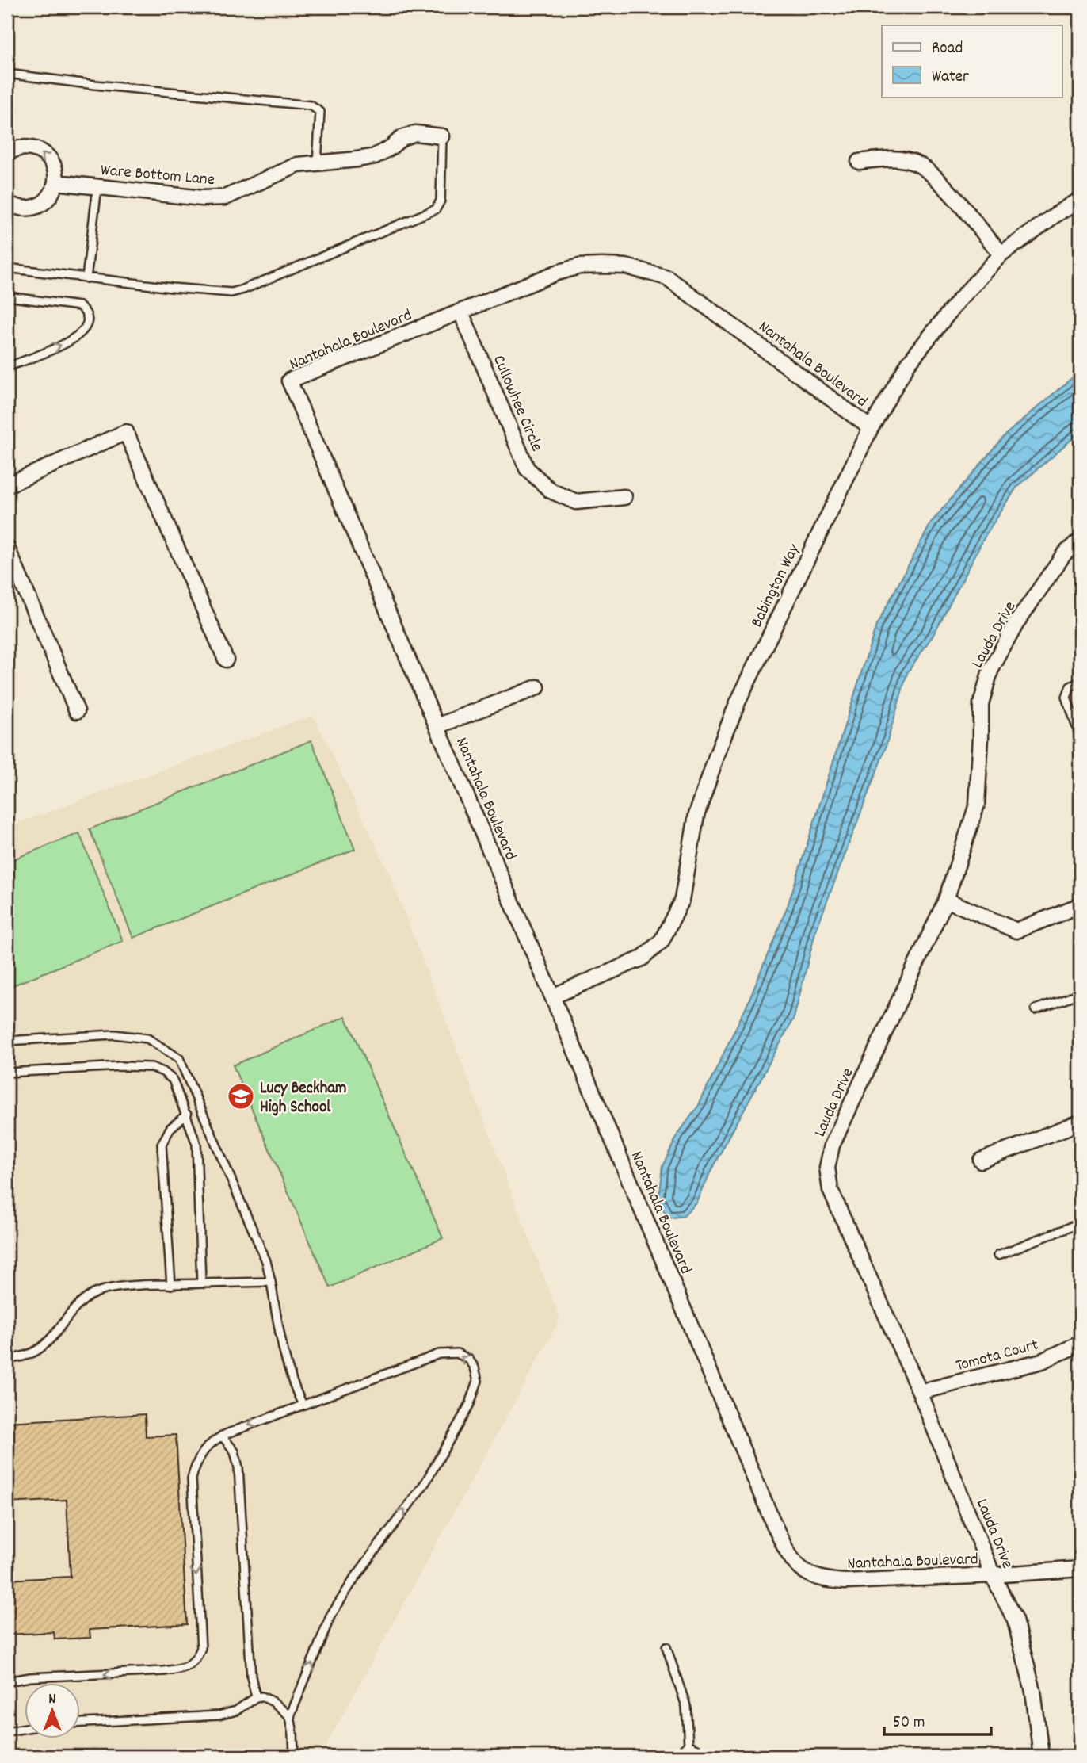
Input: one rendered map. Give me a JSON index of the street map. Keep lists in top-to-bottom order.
{
  "streets": {
    "street": [
      "Ware Bottom Lane",
      "Nantahala Boulevard",
      "Cullowhee Circle",
      "Babington Way",
      "Lauda Drive",
      "Tomota Court"
    ]
  },
  "crossings": [
    ["Nantahala Boulevard", "Cullowhee Circle"],
    ["Nantahala Boulevard", "Babington Way"],
    ["Nantahala Boulevard", "Lauda Drive"],
    ["Lauda Drive", "Tomota Court"]
  ],
  "places": {
    "school or university": ["Lucy Beckham High School"]
  },
  "legend": ["Road", "Water"],
  "scale_bar": "50 m",
  "north": "top"
}
